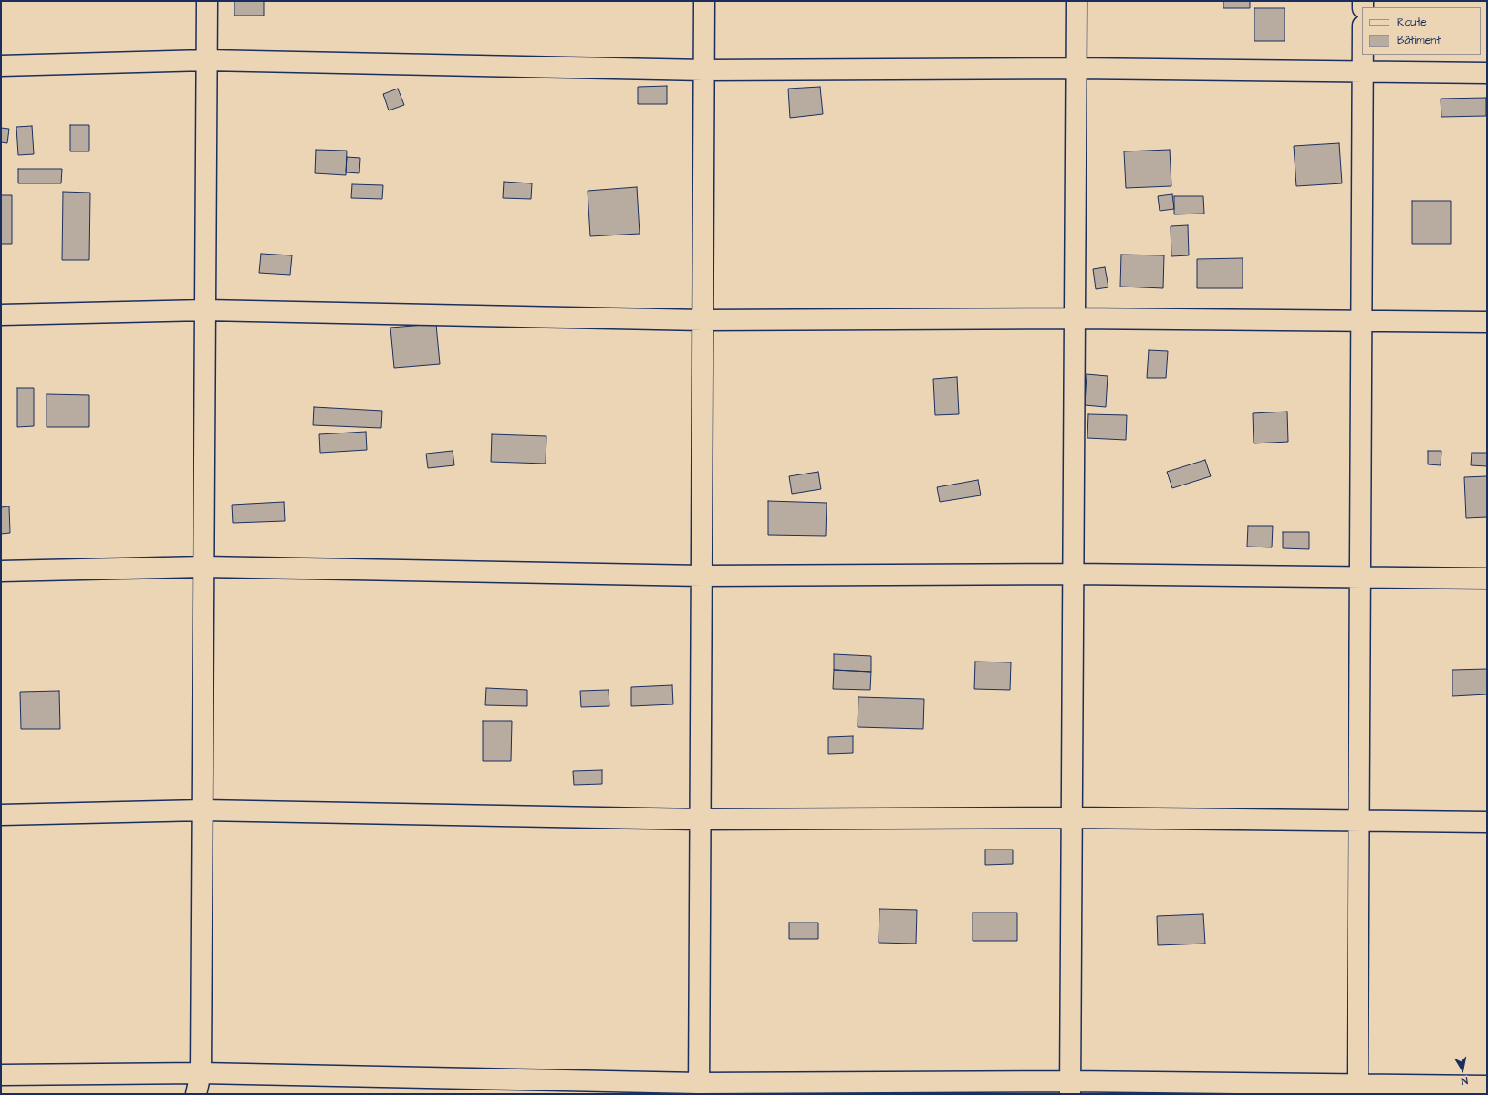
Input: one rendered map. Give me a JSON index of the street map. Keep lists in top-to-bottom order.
{
  "legend": ["Route", "Bâtiment"],
  "north": "bottom"
}
